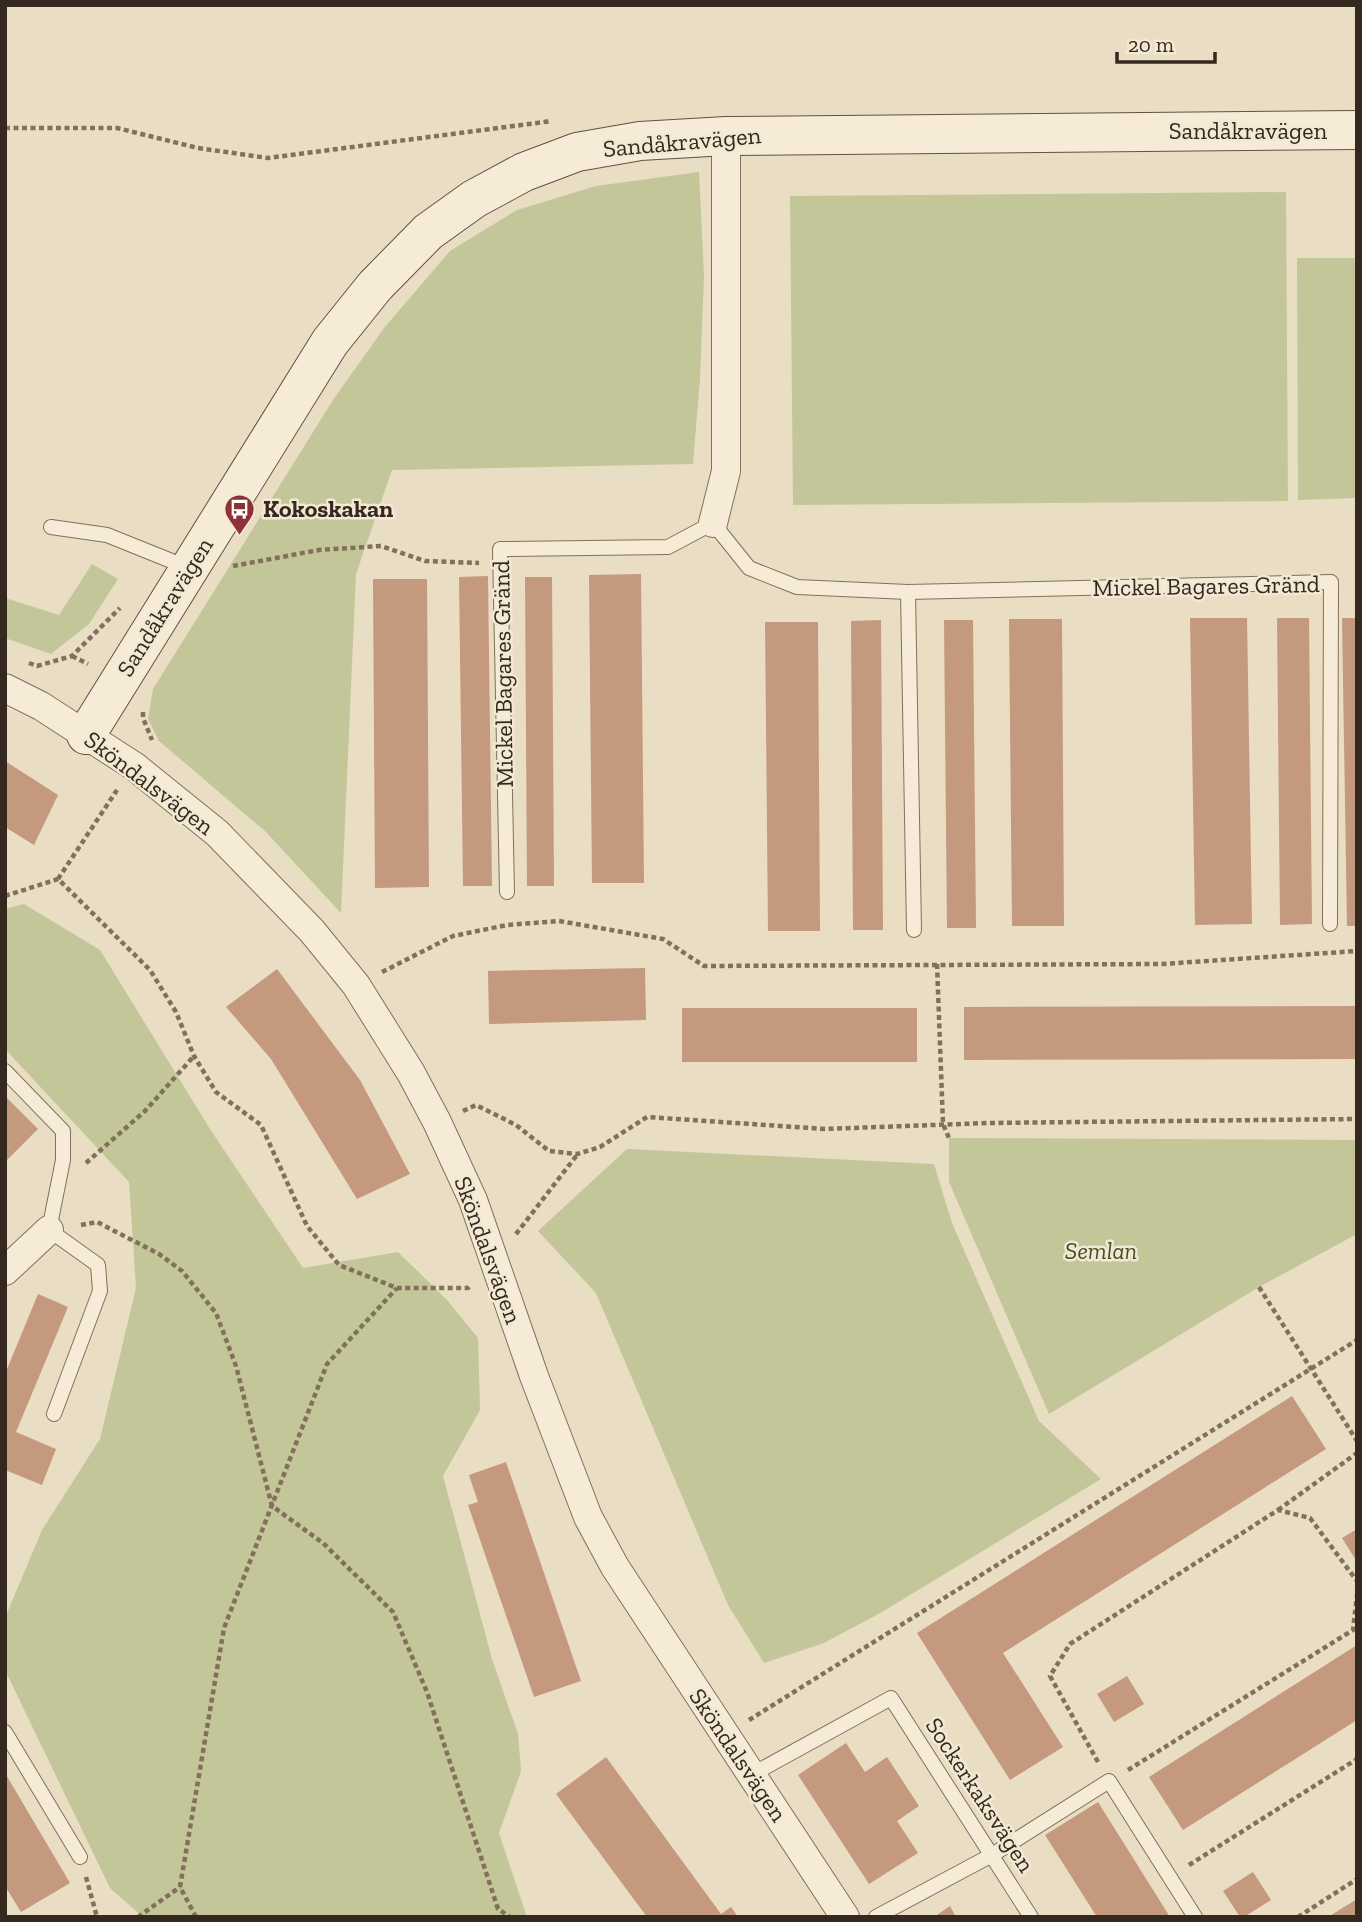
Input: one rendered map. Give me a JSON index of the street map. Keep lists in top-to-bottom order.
{
  "streets": {
    "street": ["Sandåkravägen", "Sköndalsvägen"],
    "lane": ["Mickel Bagares Gränd", "Sockerkaksvägen"]
  },
  "crossings": [
    ["Sandåkravägen", "Sköndalsvägen"],
    ["Sköndalsvägen", "Sockerkaksvägen"]
  ],
  "parks": ["Semlan"],
  "places": {
    "bus stop": ["Kokoskakan"]
  },
  "scale_bar": "20 m"
}
